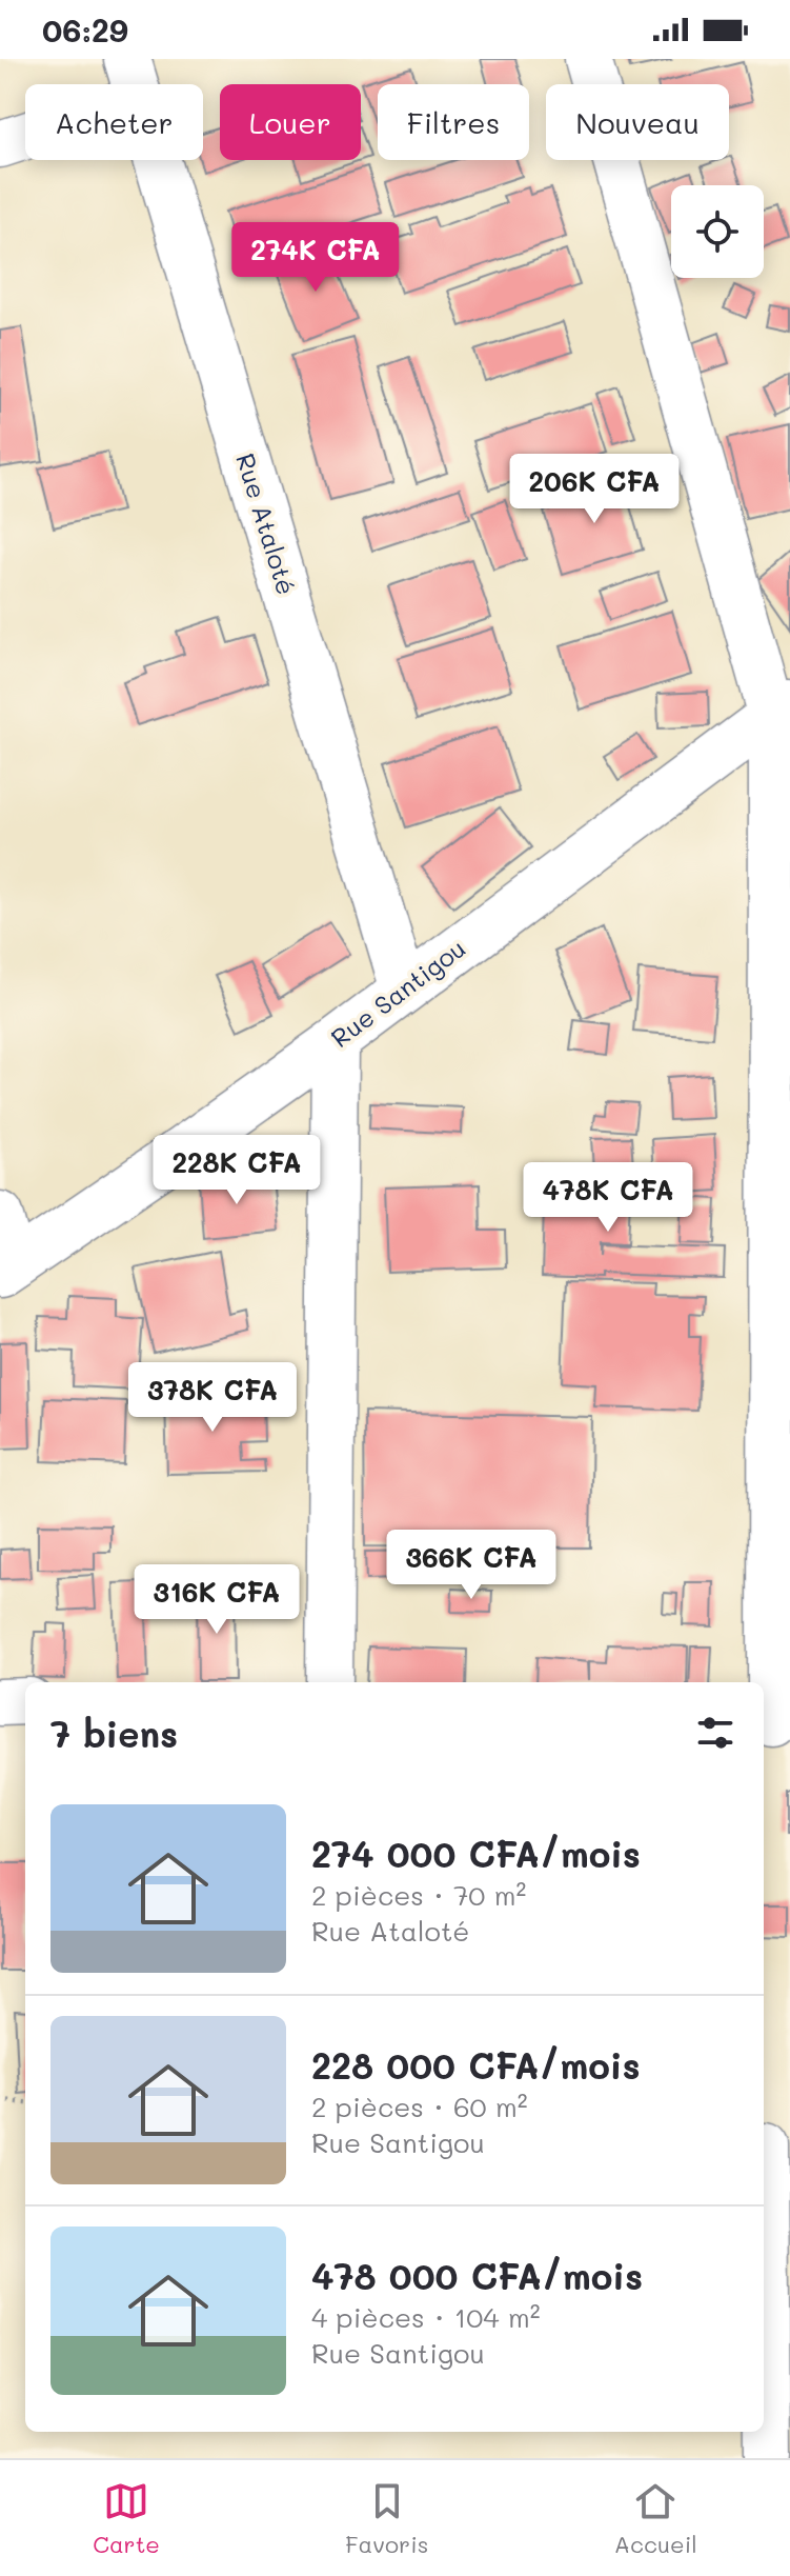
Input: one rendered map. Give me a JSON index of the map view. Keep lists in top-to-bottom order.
{
  "streets": {
    "street": ["Rue Ataloté", "Rue Santigou"]
  },
  "crossings": [
    ["Rue Ataloté", "Rue Santigou"]
  ],
  "page": {
    "status": "06:29",
    "chip": [
      "Acheter",
      "Louer",
      "Filtres",
      "Nouveau"
    ],
    "price": [
      "274K CFA",
      "206K CFA",
      "228K CFA",
      "478K CFA",
      "378K CFA",
      "366K CFA",
      "316K CFA"
    ],
    "heading": "7 biens",
    "list": [
      {
        "name": "274 000 CFA/mois",
        "note": "2 pièces · 70 m² · Rue Ataloté"
      },
      {
        "name": "228 000 CFA/mois",
        "note": "2 pièces · 60 m² · Rue Santigou"
      },
      {
        "name": "478 000 CFA/mois",
        "note": "4 pièces · 104 m² · Rue Santigou"
      }
    ],
    "tabs": ["Carte", "Favoris", "Accueil"]
  }
}
